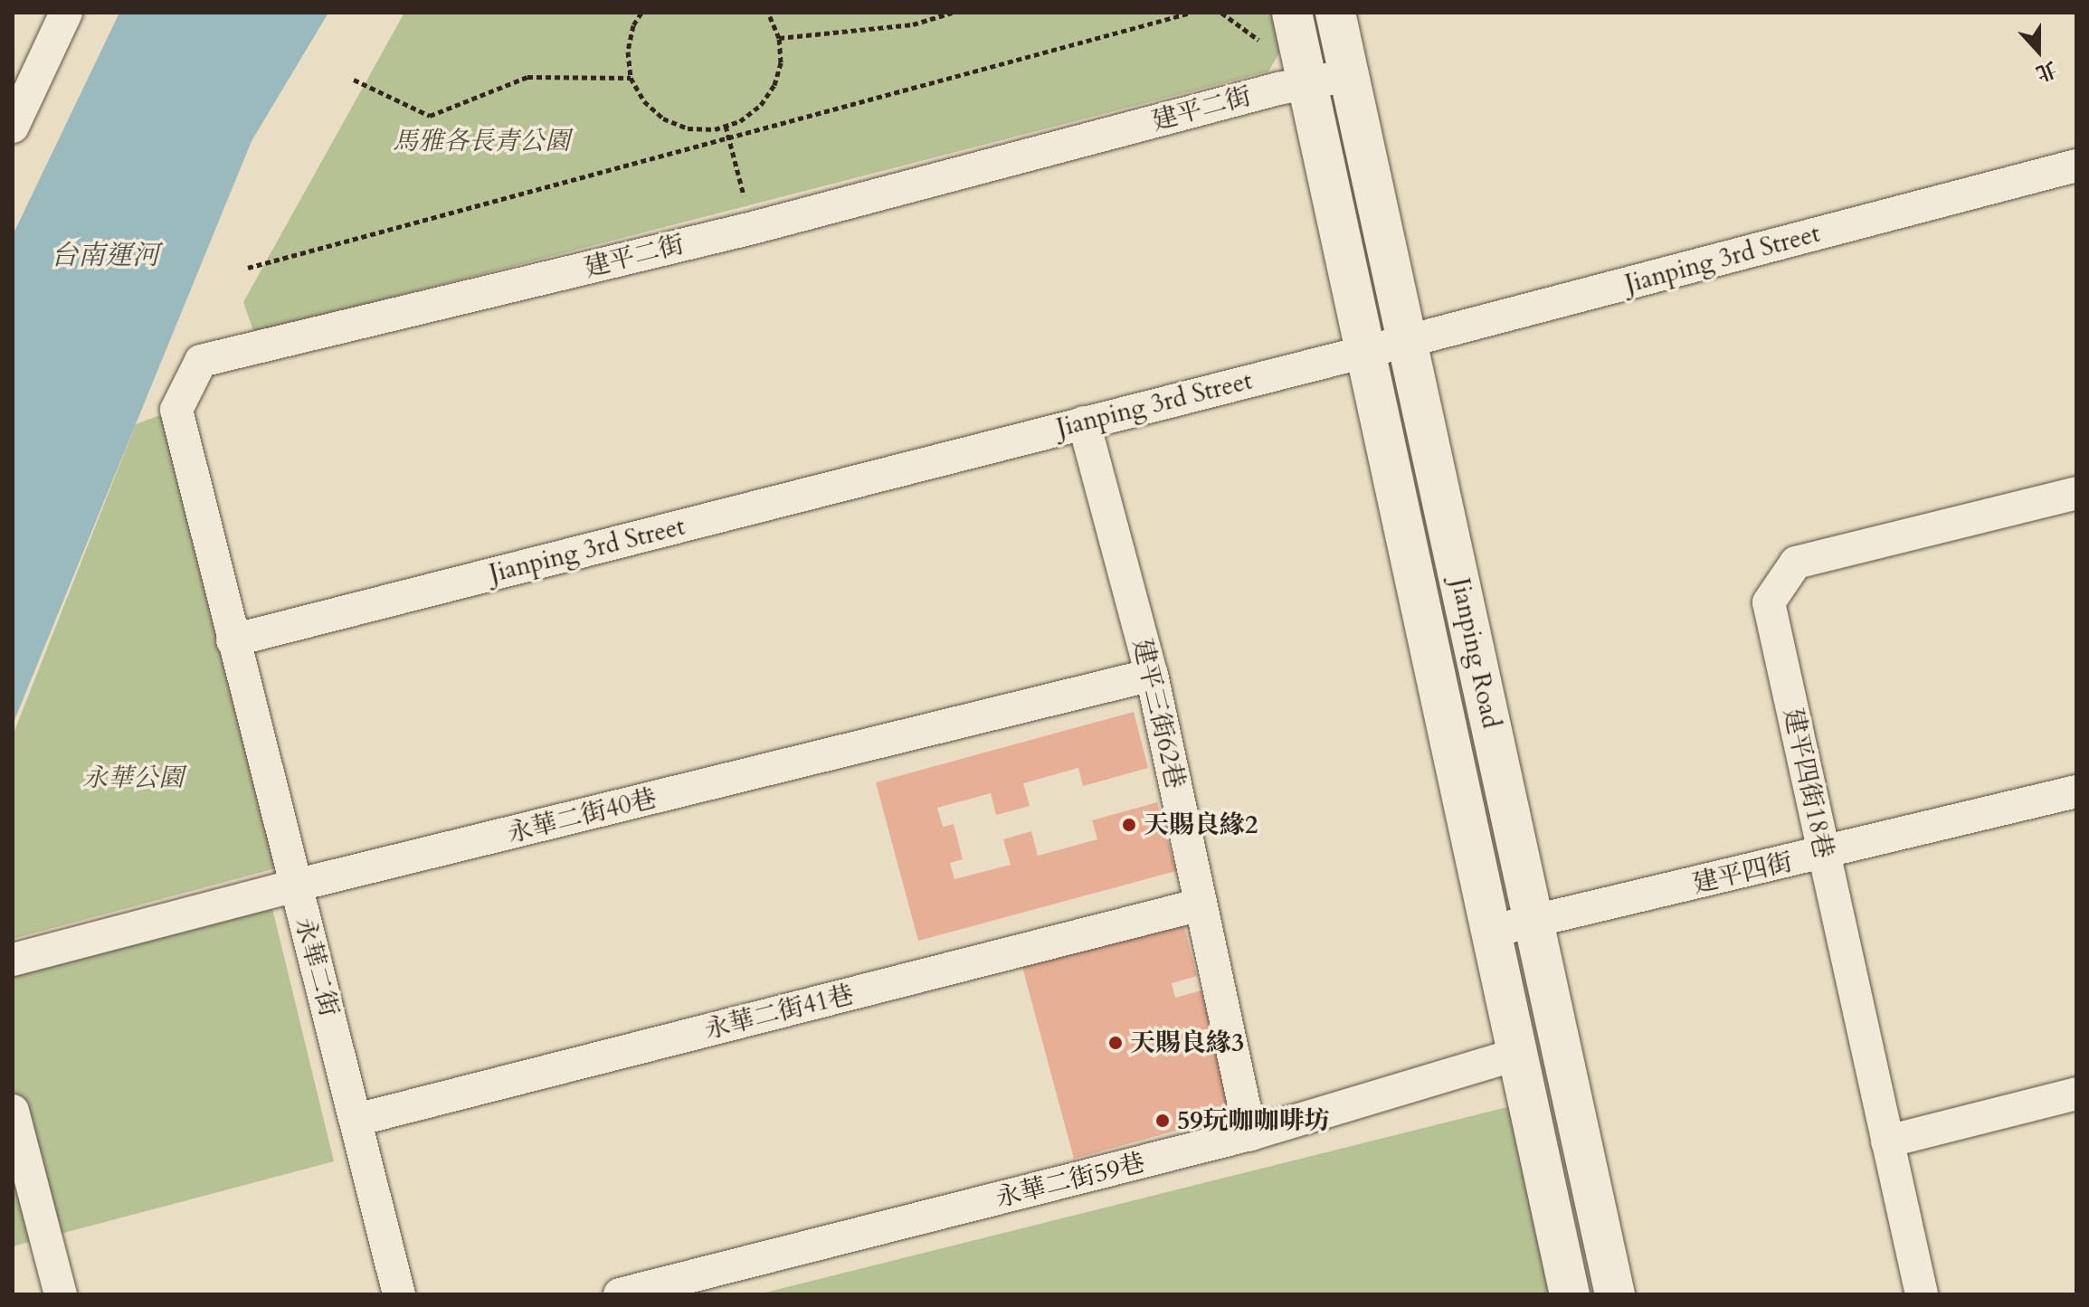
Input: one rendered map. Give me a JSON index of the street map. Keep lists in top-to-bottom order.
{
  "streets": {
    "street": [
      "建平二街",
      "Jianping 3rd Street",
      "Jianping Road",
      "建平三街62巷",
      "建平四街18巷",
      "永華二街40巷",
      "建平四街",
      "永華二街",
      "永華二街41巷",
      "永華二街59巷"
    ]
  },
  "crossings": [
    ["建平二街", "Jianping 3rd Street"],
    ["建平二街", "Jianping Road"],
    ["建平二街", "永華二街"],
    ["Jianping 3rd Street", "Jianping Road"],
    ["Jianping 3rd Street", "建平三街62巷"],
    ["Jianping 3rd Street", "永華二街"],
    ["Jianping Road", "建平四街"],
    ["Jianping Road", "永華二街59巷"],
    ["建平三街62巷", "永華二街40巷"],
    ["建平三街62巷", "永華二街41巷"],
    ["建平三街62巷", "永華二街59巷"],
    ["建平四街18巷", "建平四街"],
    ["永華二街40巷", "永華二街"],
    ["永華二街", "永華二街41巷"]
  ],
  "water": ["台南運河"],
  "parks": ["馬雅各長青公園", "永華公園"],
  "places": ["天賜良緣2", "天賜良緣3", "59玩咖咖啡坊"],
  "north": "bottom"
}
